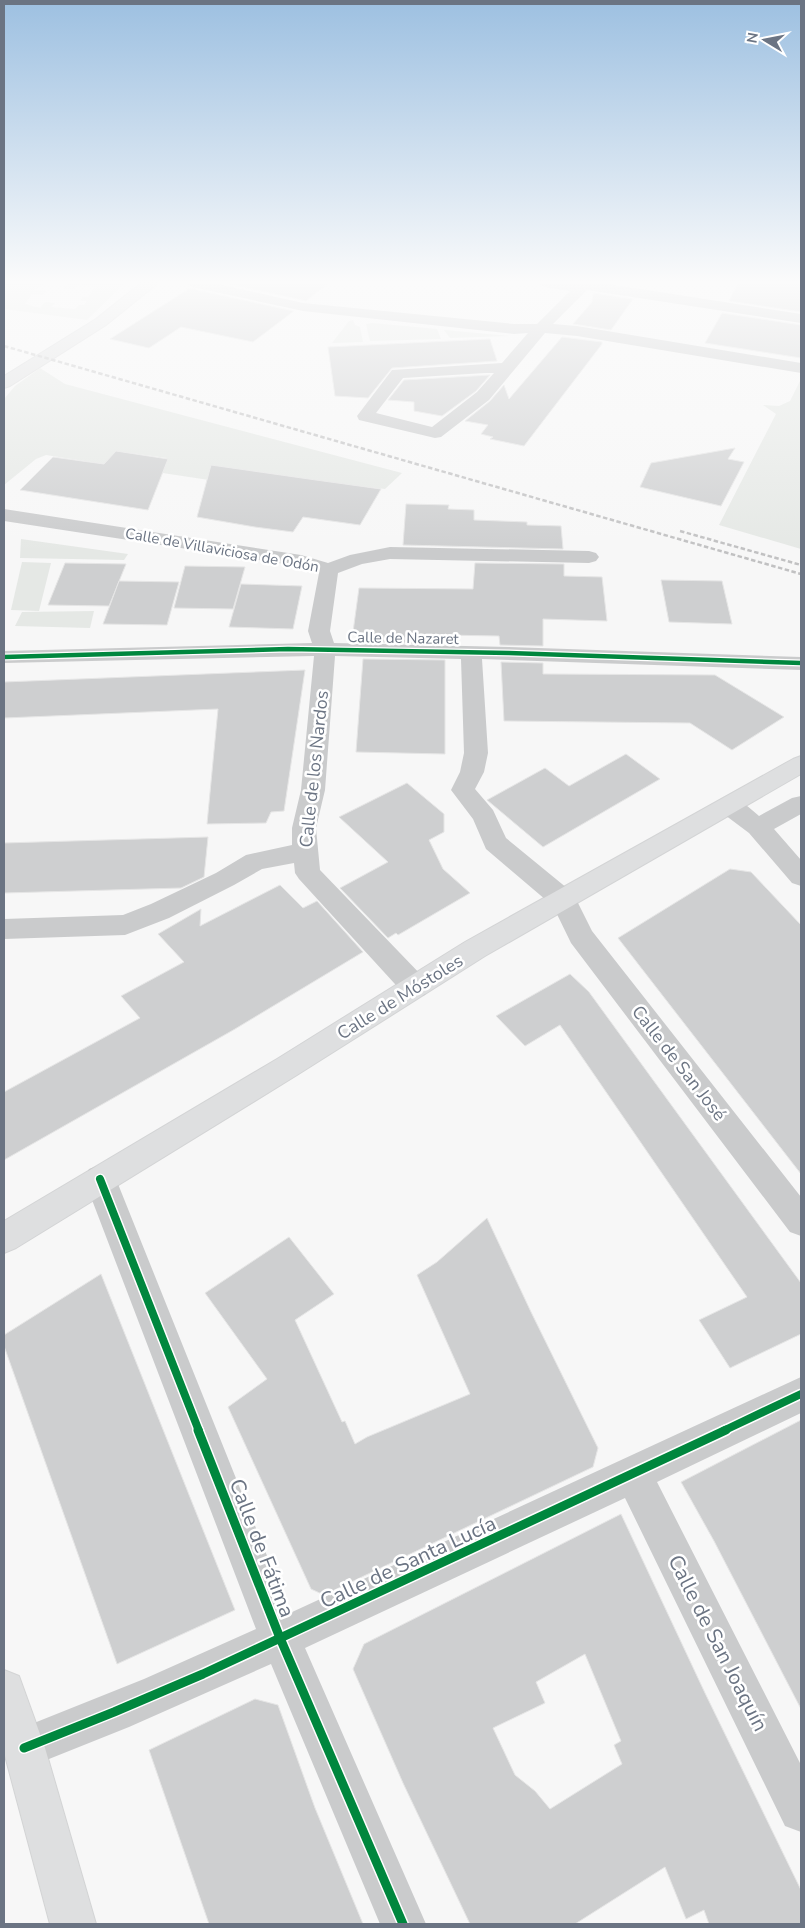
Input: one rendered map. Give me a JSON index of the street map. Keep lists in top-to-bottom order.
{
  "streets": {
    "main road": ["Calle de Móstoles"],
    "street": [
      "Calle de Villaviciosa de Odón",
      "Calle de Nazaret",
      "Calle de los Nardos",
      "Calle de San José",
      "Calle de Fátima",
      "Calle de Santa Lucía",
      "Calle de San Joaquín"
    ]
  },
  "crossings": [
    ["Calle de Villaviciosa de Odón", "Calle de los Nardos"],
    ["Calle de Nazaret", "Calle de los Nardos"],
    ["Calle de los Nardos", "Calle de Móstoles"],
    ["Calle de Móstoles", "Calle de San José"],
    ["Calle de Móstoles", "Calle de Fátima"],
    ["Calle de Fátima", "Calle de Santa Lucía"],
    ["Calle de Santa Lucía", "Calle de San Joaquín"]
  ],
  "north": "left"
}
